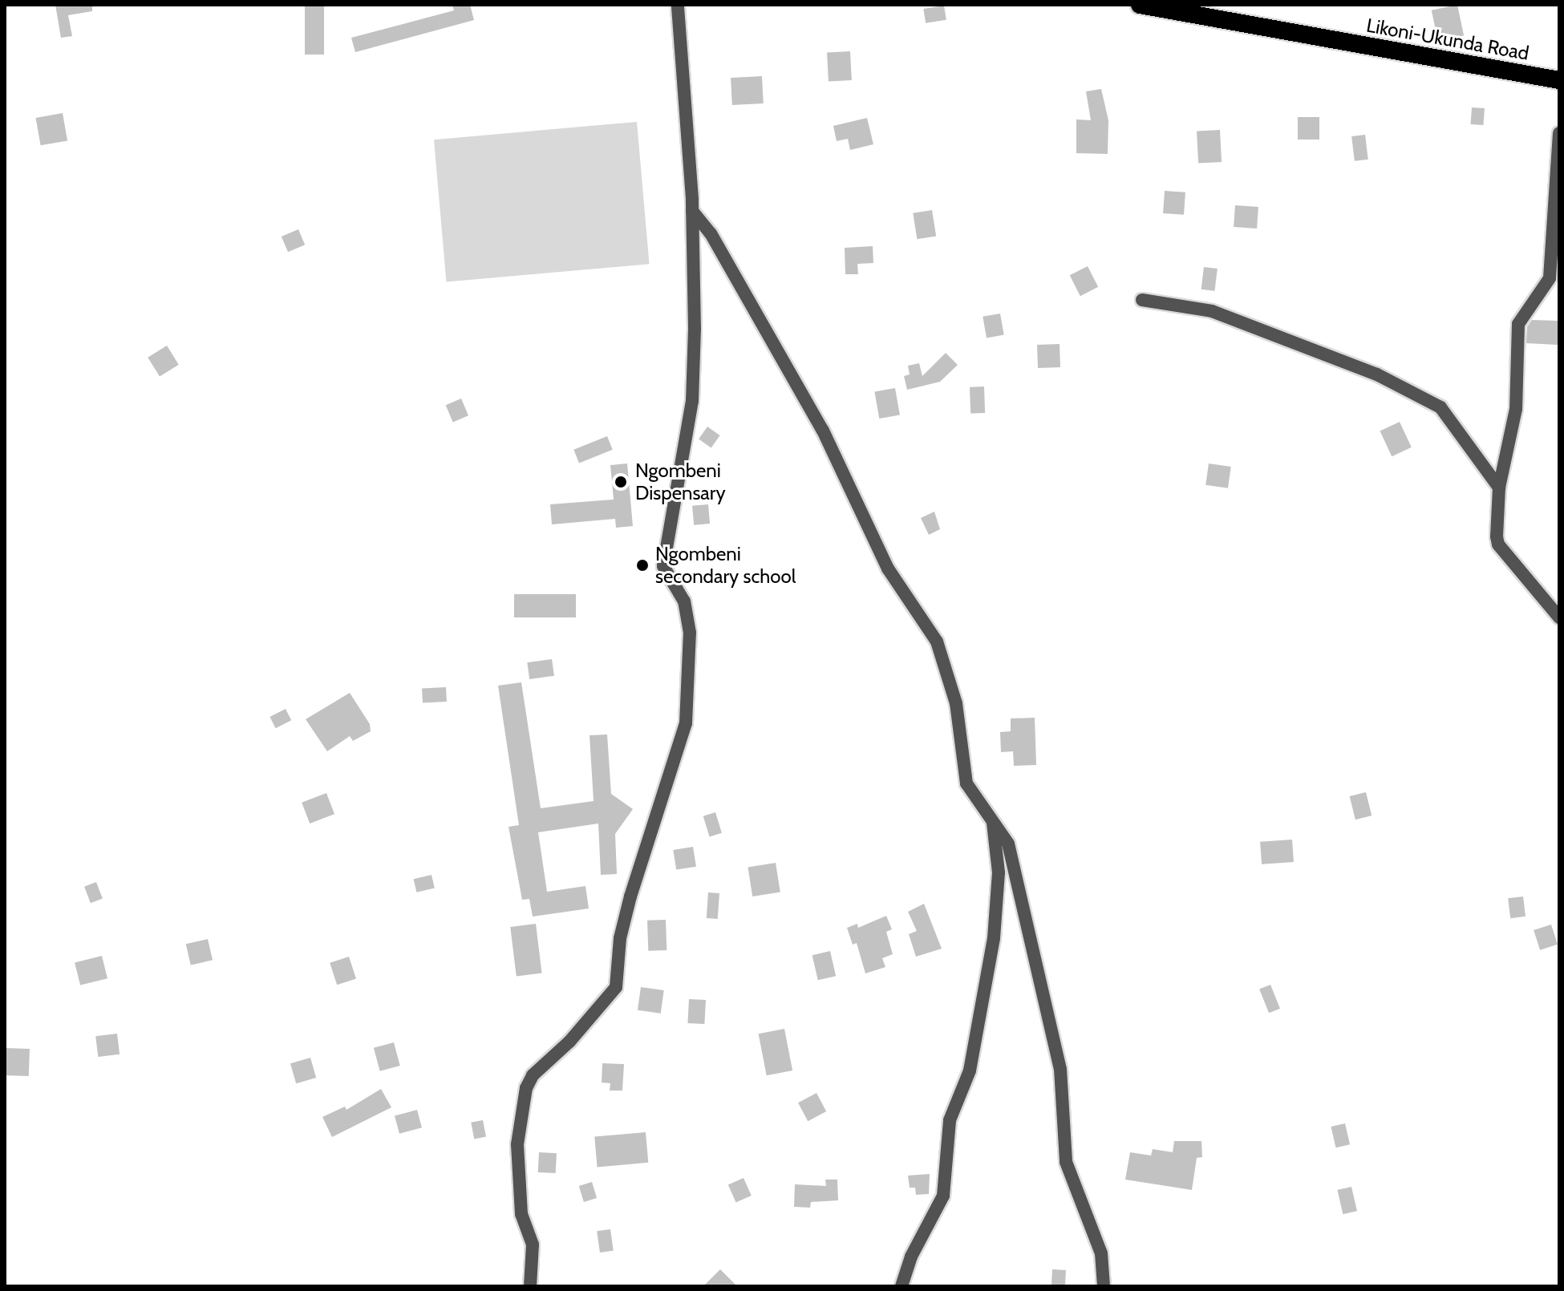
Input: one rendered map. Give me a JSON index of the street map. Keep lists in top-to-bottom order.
{
  "streets": {
    "highway": ["Likoni-Ukunda Road"]
  },
  "places": ["Ngombeni Dispensary", "Ngombeni secondary school"]
}
